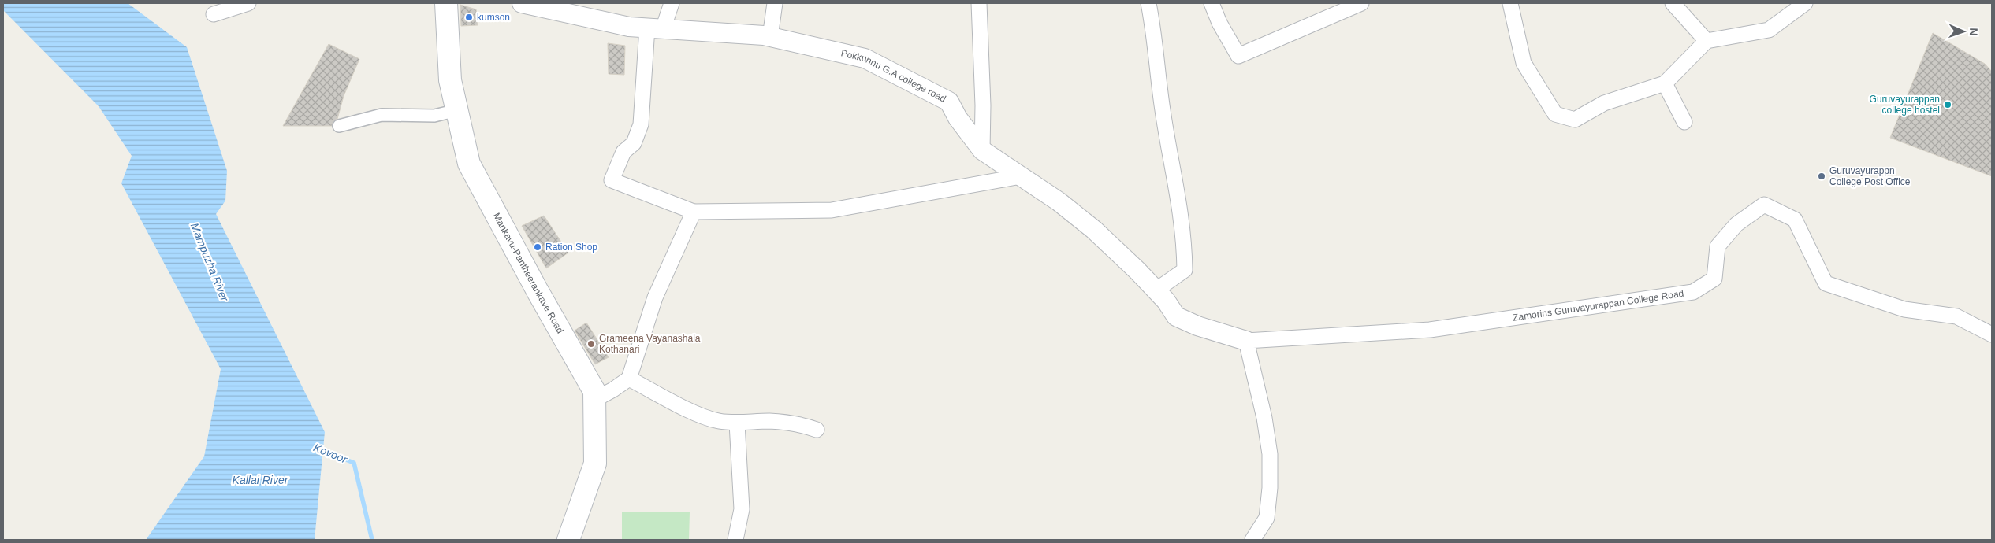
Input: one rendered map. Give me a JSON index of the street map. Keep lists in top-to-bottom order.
{
  "streets": {
    "main road": ["Mankavu-Pantheerankave Road"],
    "street": ["Pokkunnu G.A college road", "Zamorins Guruvayurappan College Road"]
  },
  "crossings": [
    ["Pokkunnu G.A college road", "Zamorins Guruvayurappan College Road"]
  ],
  "water": ["Mampuzha River", "Kovoor", "Kallai River"],
  "places": [
    "kumson",
    "Guruvayurappan college hostel",
    "Guruvayurappn College Post Office",
    "Ration Shop",
    "Grameena Vayanashala Kothanari"
  ],
  "north": "right"
}
